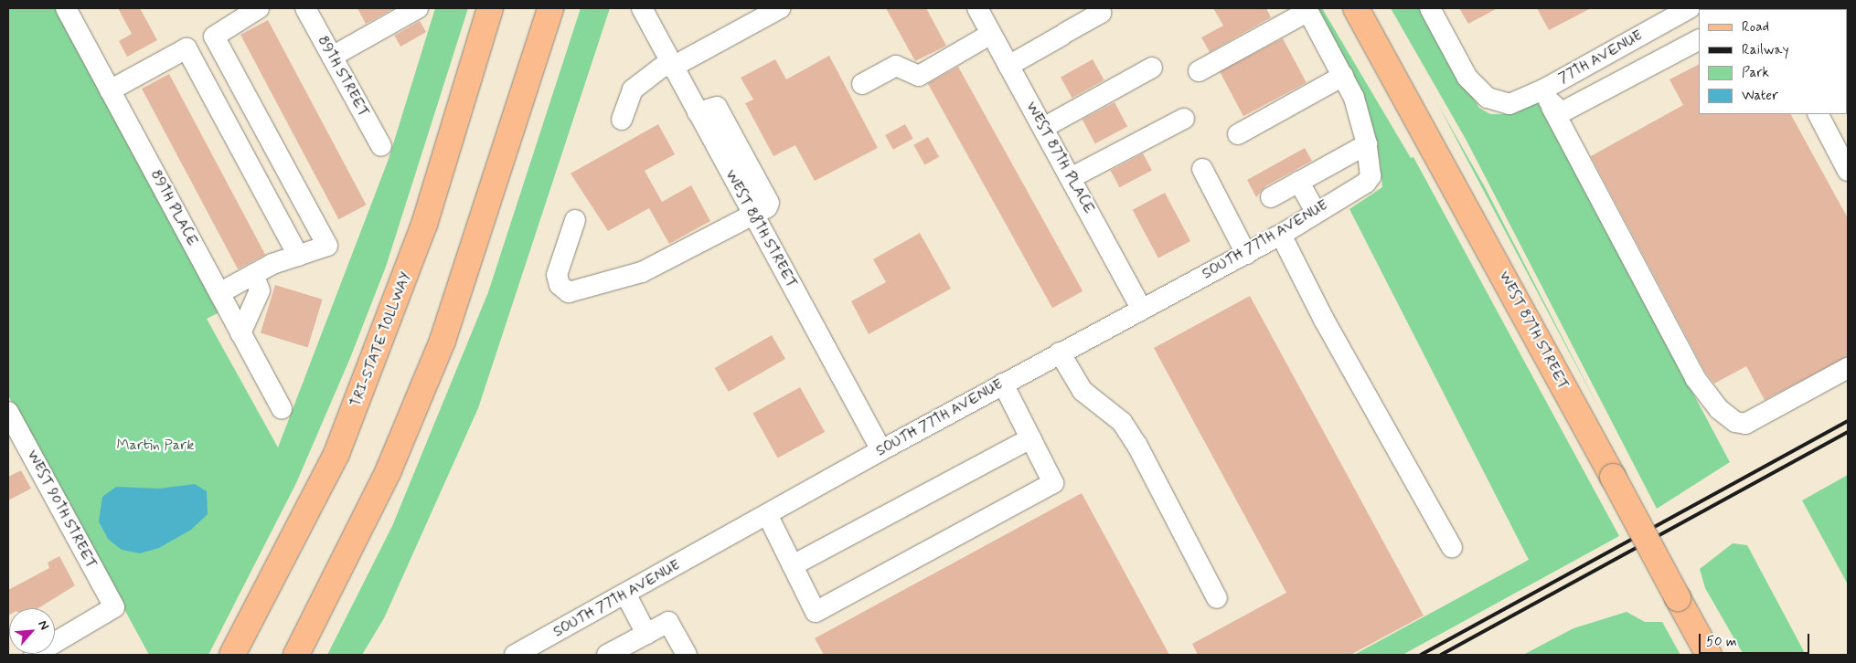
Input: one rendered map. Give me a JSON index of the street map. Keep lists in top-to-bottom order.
{
  "streets": {
    "main road": ["WEST 87TH STREET", "TRI-STATE TOLLWAY"],
    "street": [
      "77TH AVENUE",
      "89TH STREET",
      "WEST 87TH PLACE",
      "89TH PLACE",
      "WEST 88TH STREET",
      "SOUTH 77TH AVENUE",
      "WEST 90TH STREET"
    ]
  },
  "crossings": [
    ["WEST 87TH PLACE", "SOUTH 77TH AVENUE"],
    ["WEST 88TH STREET", "SOUTH 77TH AVENUE"]
  ],
  "parks": ["Martin Park"],
  "legend": [
    "Road",
    "Railway",
    "Park",
    "Water"
  ],
  "scale_bar": "50 m",
  "north": "top right"
}
